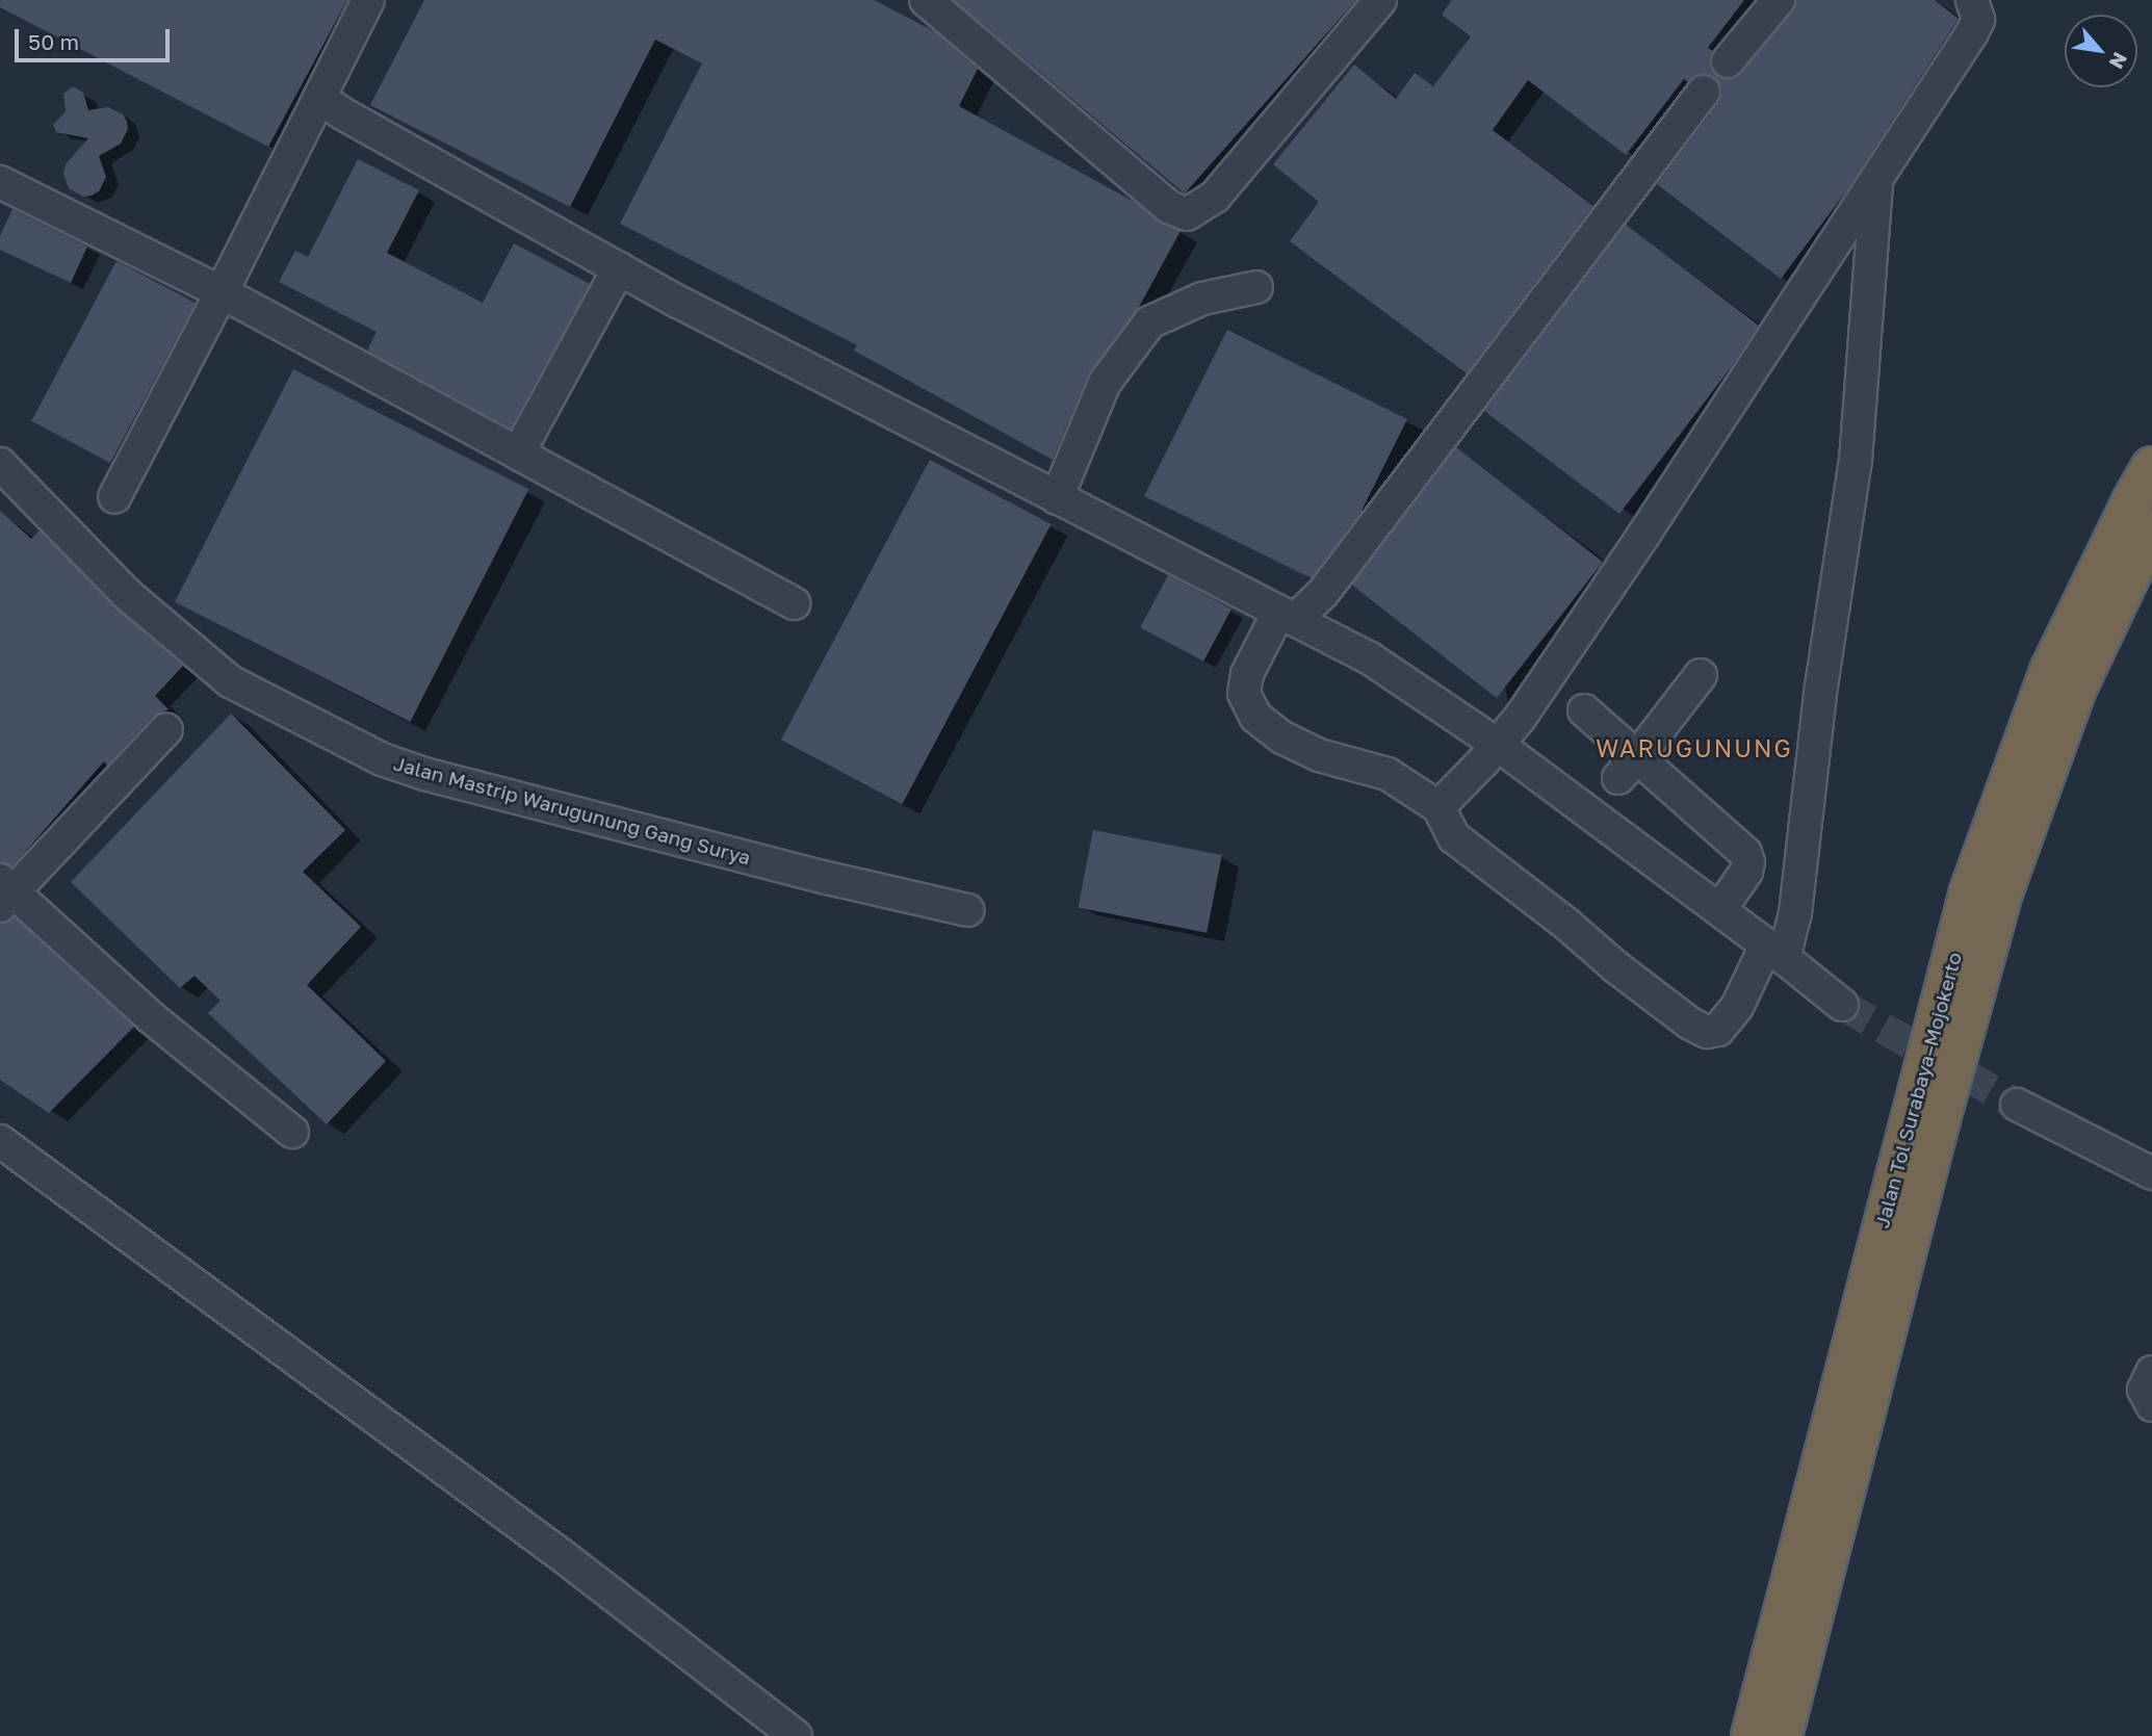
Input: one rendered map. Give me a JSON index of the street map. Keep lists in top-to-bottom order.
{
  "streets": {
    "highway": ["Jalan Tol Surabaya–Mojokerto"],
    "street": ["Jalan Mastrip Warugunung Gang Surya"]
  },
  "districts": ["WARUGUNUNG"],
  "scale_bar": "50 m",
  "north": "bottom right"
}
